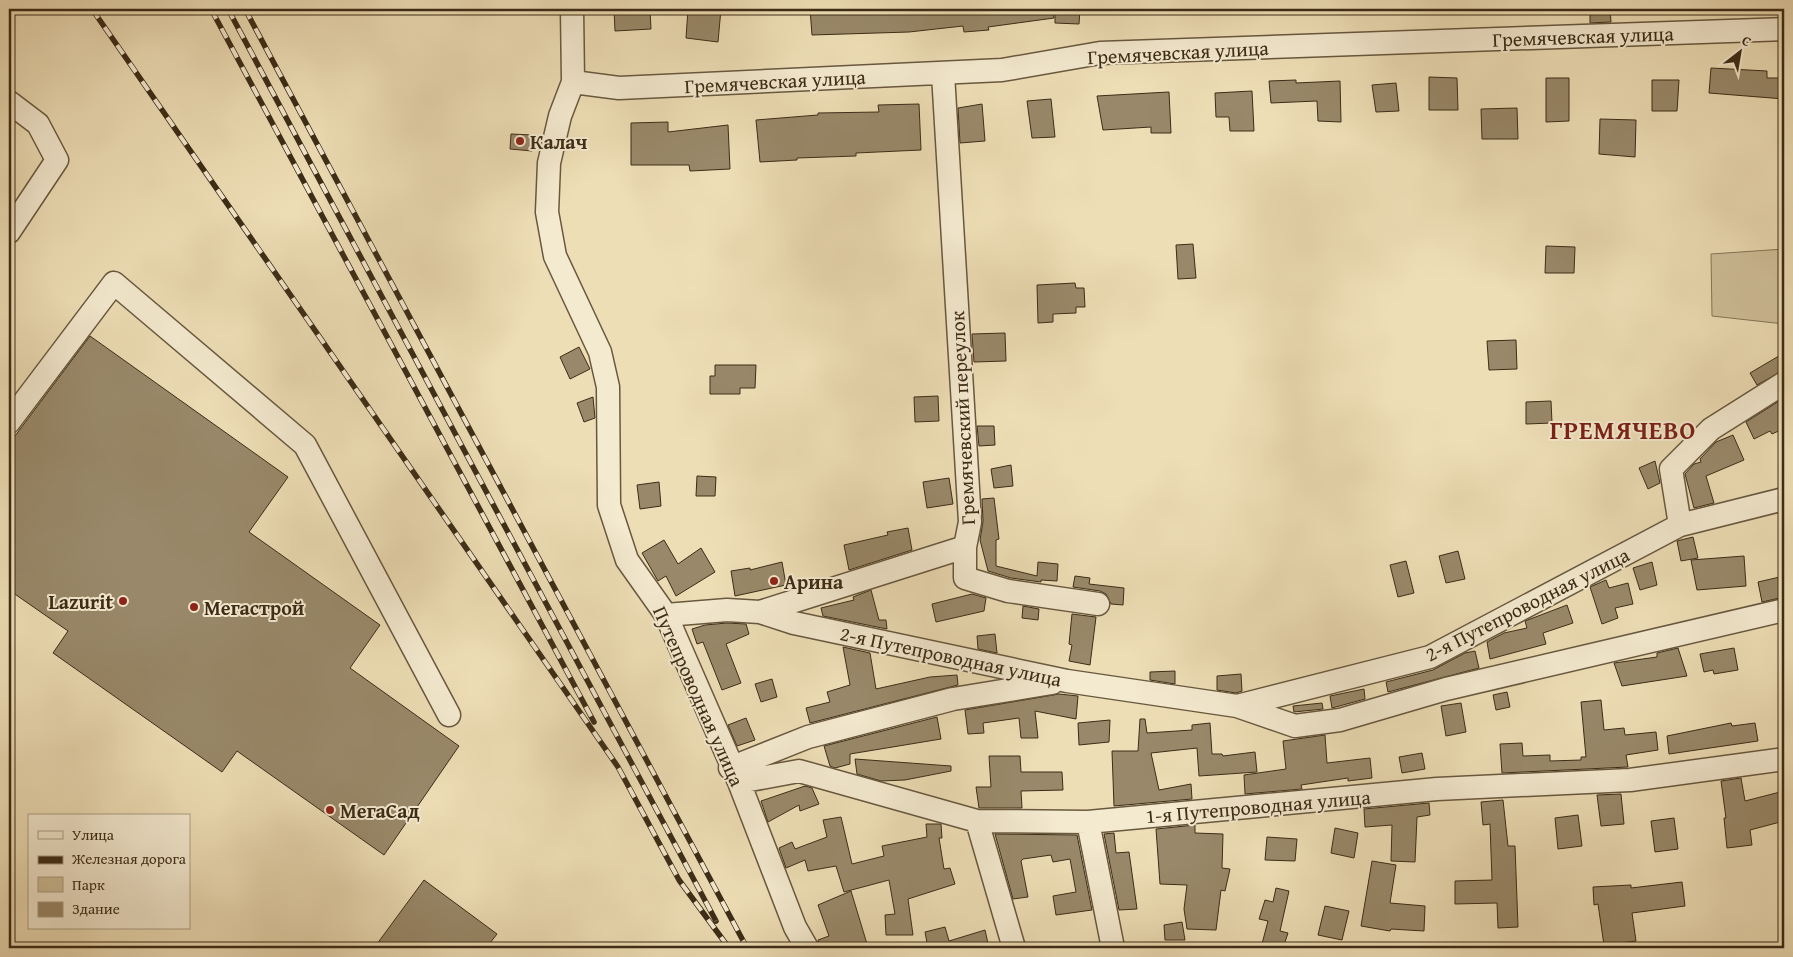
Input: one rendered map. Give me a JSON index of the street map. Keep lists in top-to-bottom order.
{
  "streets": {
    "street": [
      "Гремячевская улица",
      "Гремячевский переулок",
      "2-я Путепроводная улица",
      "Путепроводная улица",
      "1-я Путепроводная улица"
    ]
  },
  "crossings": [
    ["Гремячевская улица", "Гремячевский переулок"],
    ["Гремячевская улица", "Путепроводная улица"],
    ["Гремячевский переулок", "2-я Путепроводная улица"],
    ["2-я Путепроводная улица", "Путепроводная улица"],
    ["Путепроводная улица", "1-я Путепроводная улица"]
  ],
  "districts": ["ГРЕМЯЧЕВО"],
  "places": [
    "Калач",
    "Арина",
    "Lazurit",
    "Мегастрой",
    "МегаСад"
  ],
  "legend": [
    "Улица",
    "Железная дорога",
    "Парк",
    "Здание"
  ],
  "north": "top right"
}
